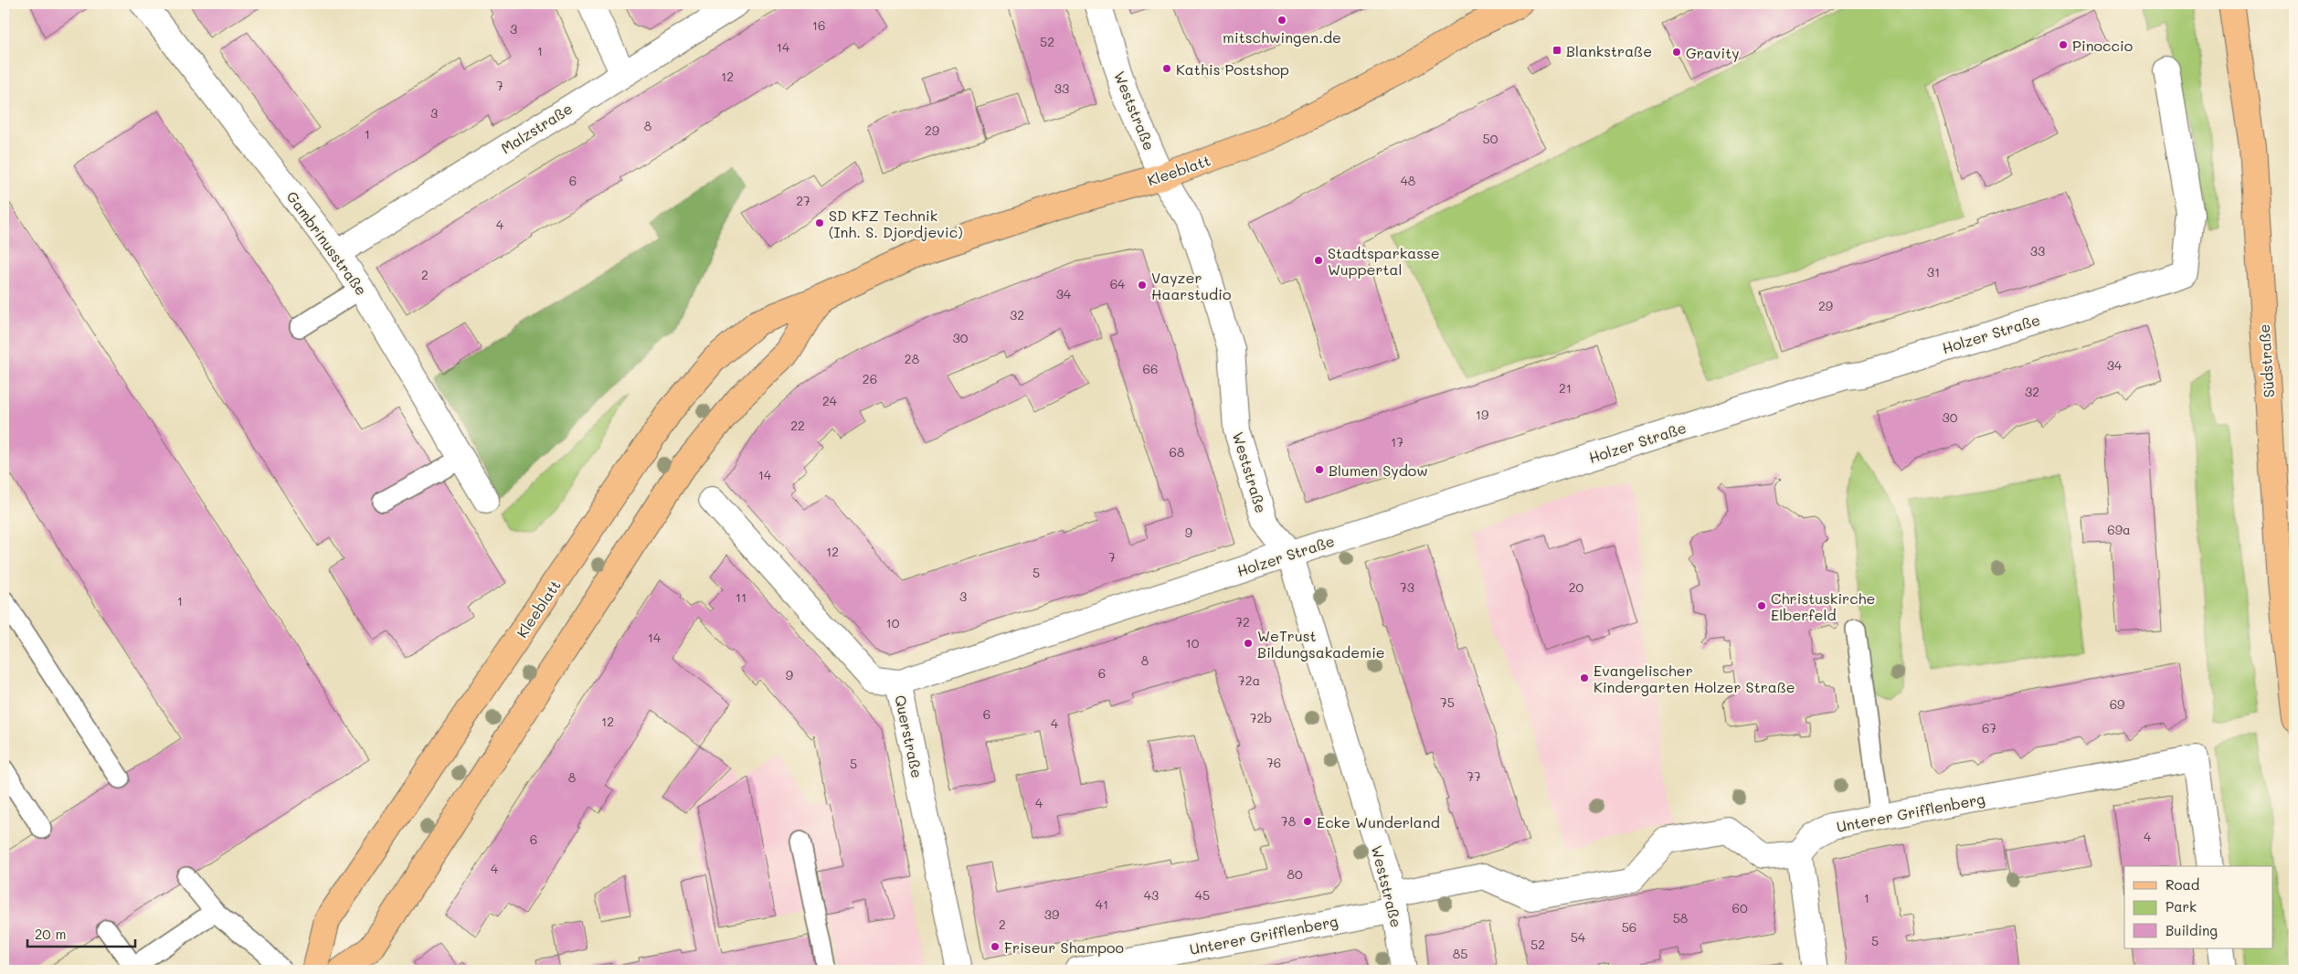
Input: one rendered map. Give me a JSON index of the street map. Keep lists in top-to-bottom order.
{
  "streets": {
    "main road": ["Kleeblatt", "Südstraße"],
    "street": [
      "Weststraße",
      "Malzstraße",
      "Gambrinusstraße",
      "Holzer Straße",
      "Querstraße",
      "Unterer Grifflenberg"
    ]
  },
  "crossings": [
    ["Weststraße", "Kleeblatt"],
    ["Weststraße", "Holzer Straße"],
    ["Weststraße", "Unterer Grifflenberg"],
    ["Malzstraße", "Gambrinusstraße"],
    ["Holzer Straße", "Querstraße"]
  ],
  "places": {
    "other": [
      "mitschwingen.de",
      "Pinoccio",
      "Gravity",
      "Kathis Postshop",
      "SD KFZ Technik (Inh. S. Djordjevic)",
      "Stadtsparkasse Wuppertal",
      "Vayzer Haarstudio",
      "Blumen Sydow",
      "Christuskirche Elberfeld",
      "WeTrust Bildungsakademie",
      "Evangelischer Kindergarten Holzer Straße",
      "Ecke Wunderland",
      "Friseur Shampoo"
    ],
    "transit": ["Blankstraße"]
  },
  "house_numbers": [
    "16",
    "3",
    "52",
    "14",
    "1",
    "12",
    "7",
    "33",
    "3",
    "8",
    "29",
    "1",
    "50",
    "6",
    "48",
    "27",
    "4",
    "33",
    "31",
    "2",
    "64",
    "34",
    "29",
    "32",
    "30",
    "28",
    "34",
    "66",
    "26",
    "21",
    "32",
    "24",
    "19",
    "30",
    "22",
    "17",
    "68",
    "14",
    "69a",
    "9",
    "12",
    "7",
    "5",
    "73",
    "20",
    "3",
    "11",
    "1",
    "72",
    "10",
    "14",
    "10",
    "8",
    "6",
    "9",
    "72a",
    "75",
    "69",
    "6",
    "72b",
    "12",
    "4",
    "67",
    "76",
    "5",
    "77",
    "8",
    "4",
    "78",
    "4",
    "6",
    "4",
    "80",
    "43",
    "45",
    "1",
    "41",
    "60",
    "39",
    "58",
    "2",
    "56",
    "54",
    "5",
    "52",
    "85"
  ],
  "legend": ["Road", "Park", "Building"],
  "scale_bar": "20 m"
}
